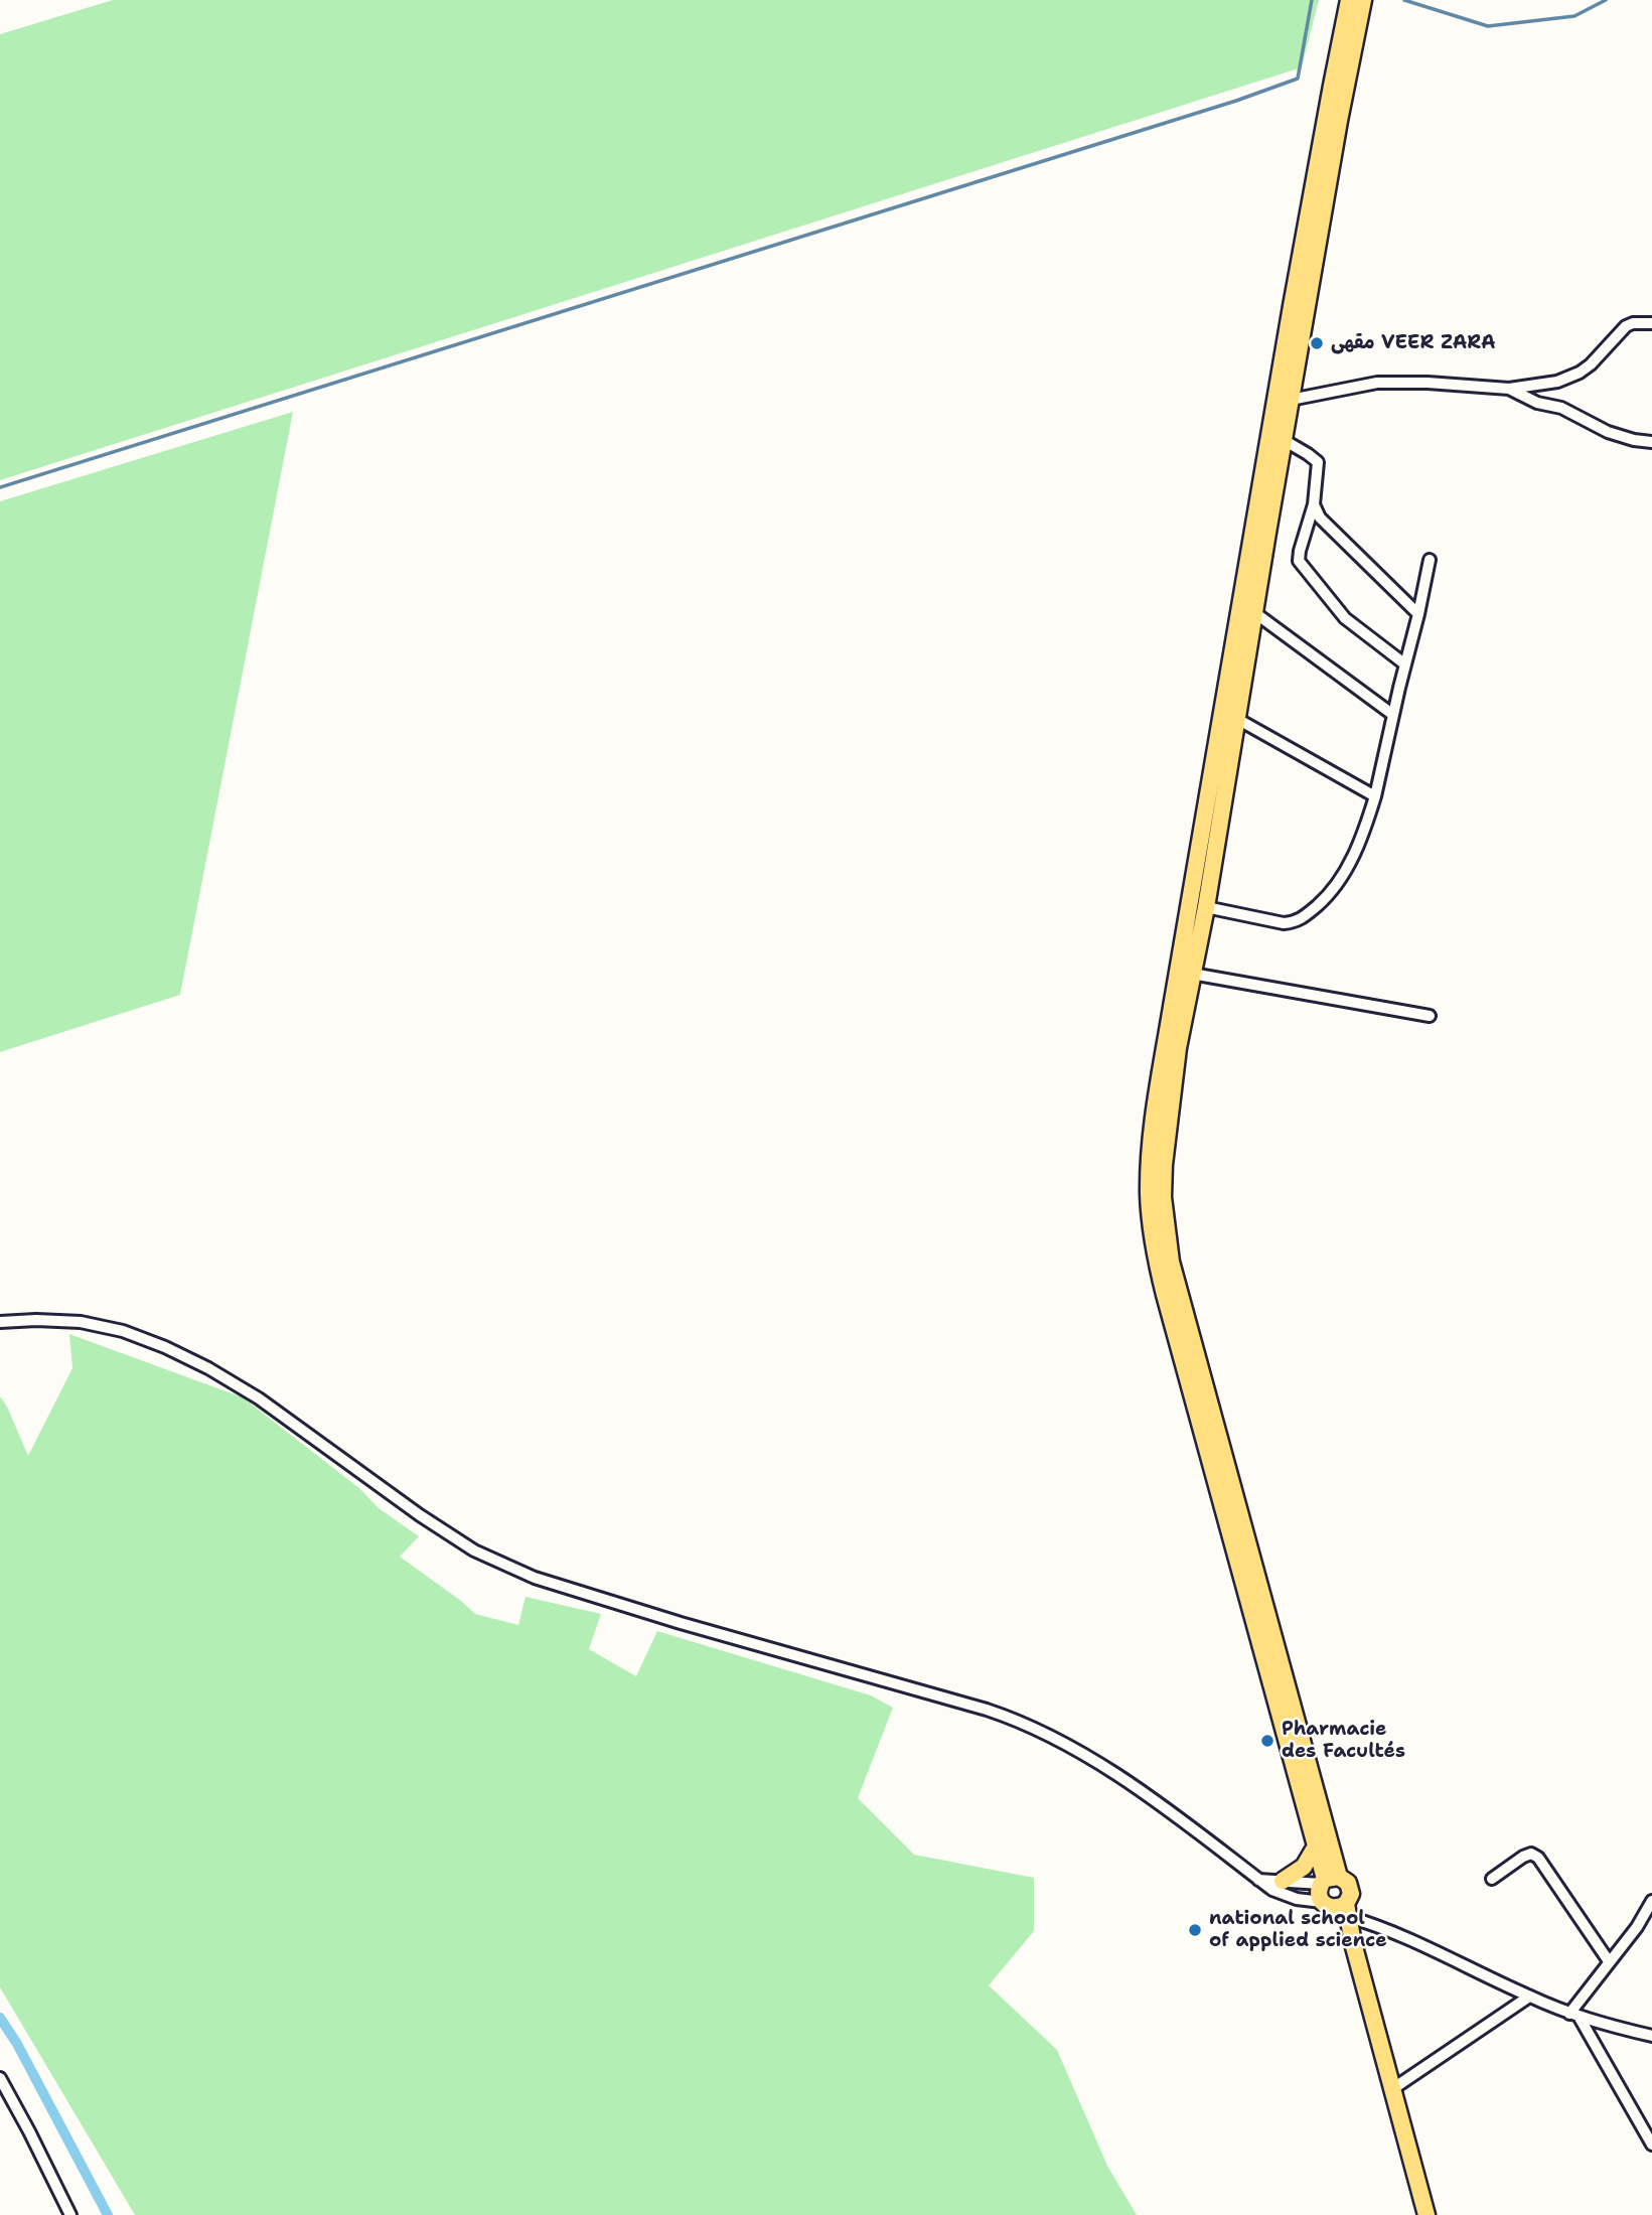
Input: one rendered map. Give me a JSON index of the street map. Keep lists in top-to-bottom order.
{
  "places": ["مقهى VEER ZARA", "Pharmacie des Facultés", "national school of applied science"]
}
